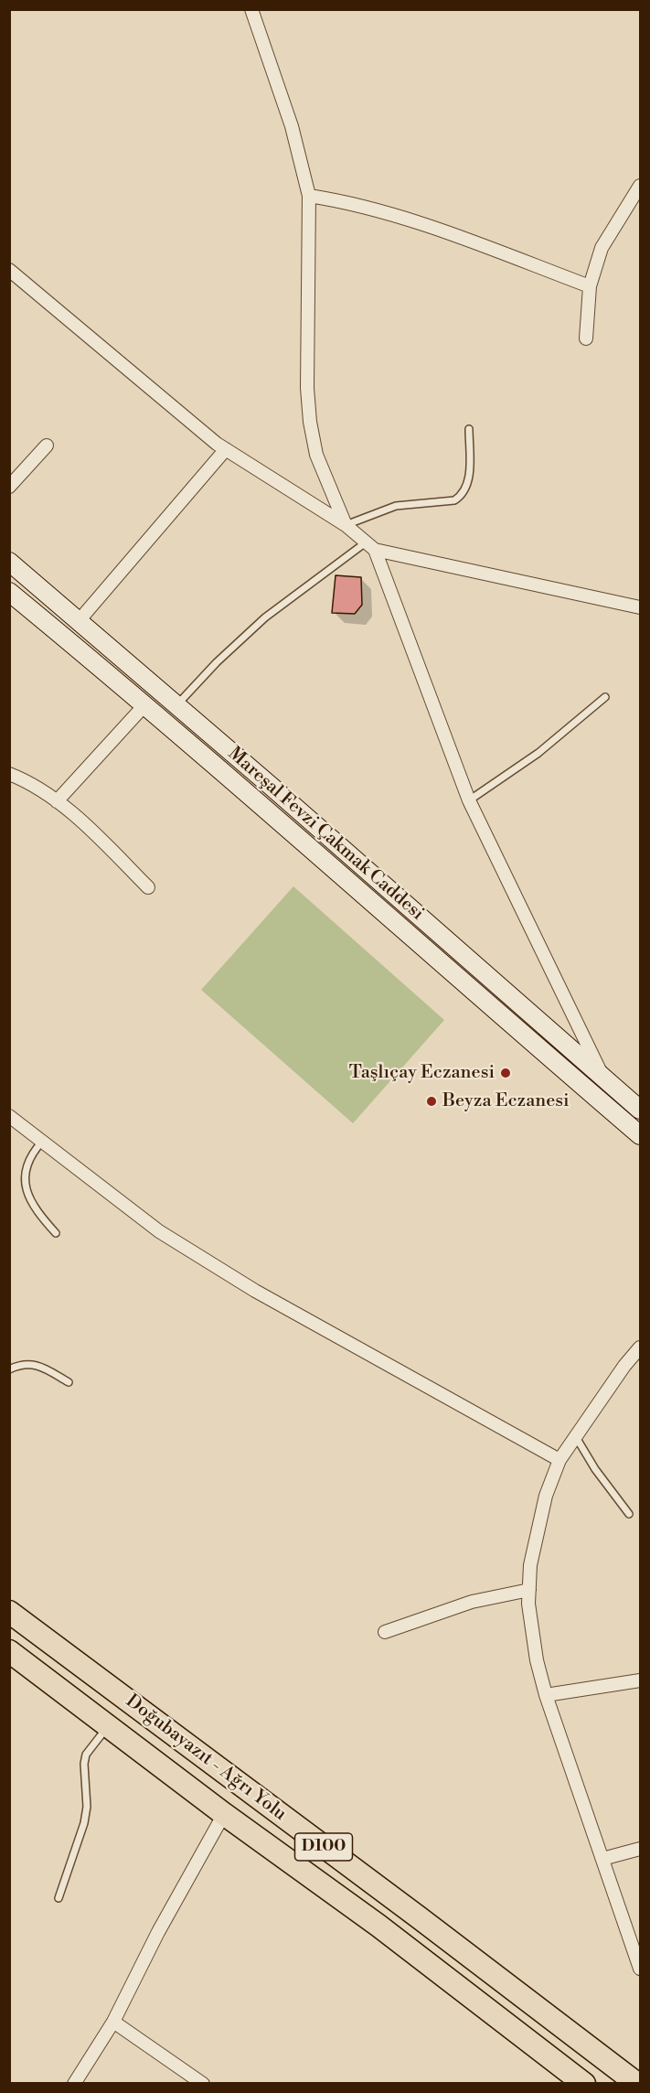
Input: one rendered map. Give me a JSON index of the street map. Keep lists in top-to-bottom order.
{
  "streets": {
    "highway": ["Doğubayazıt - Ağrı Yolu", "D100"],
    "street": ["Mareşal Fevzi Çakmak Caddesi"]
  },
  "places": ["Taşlıçay Eczanesi", "Beyza Eczanesi"]
}
